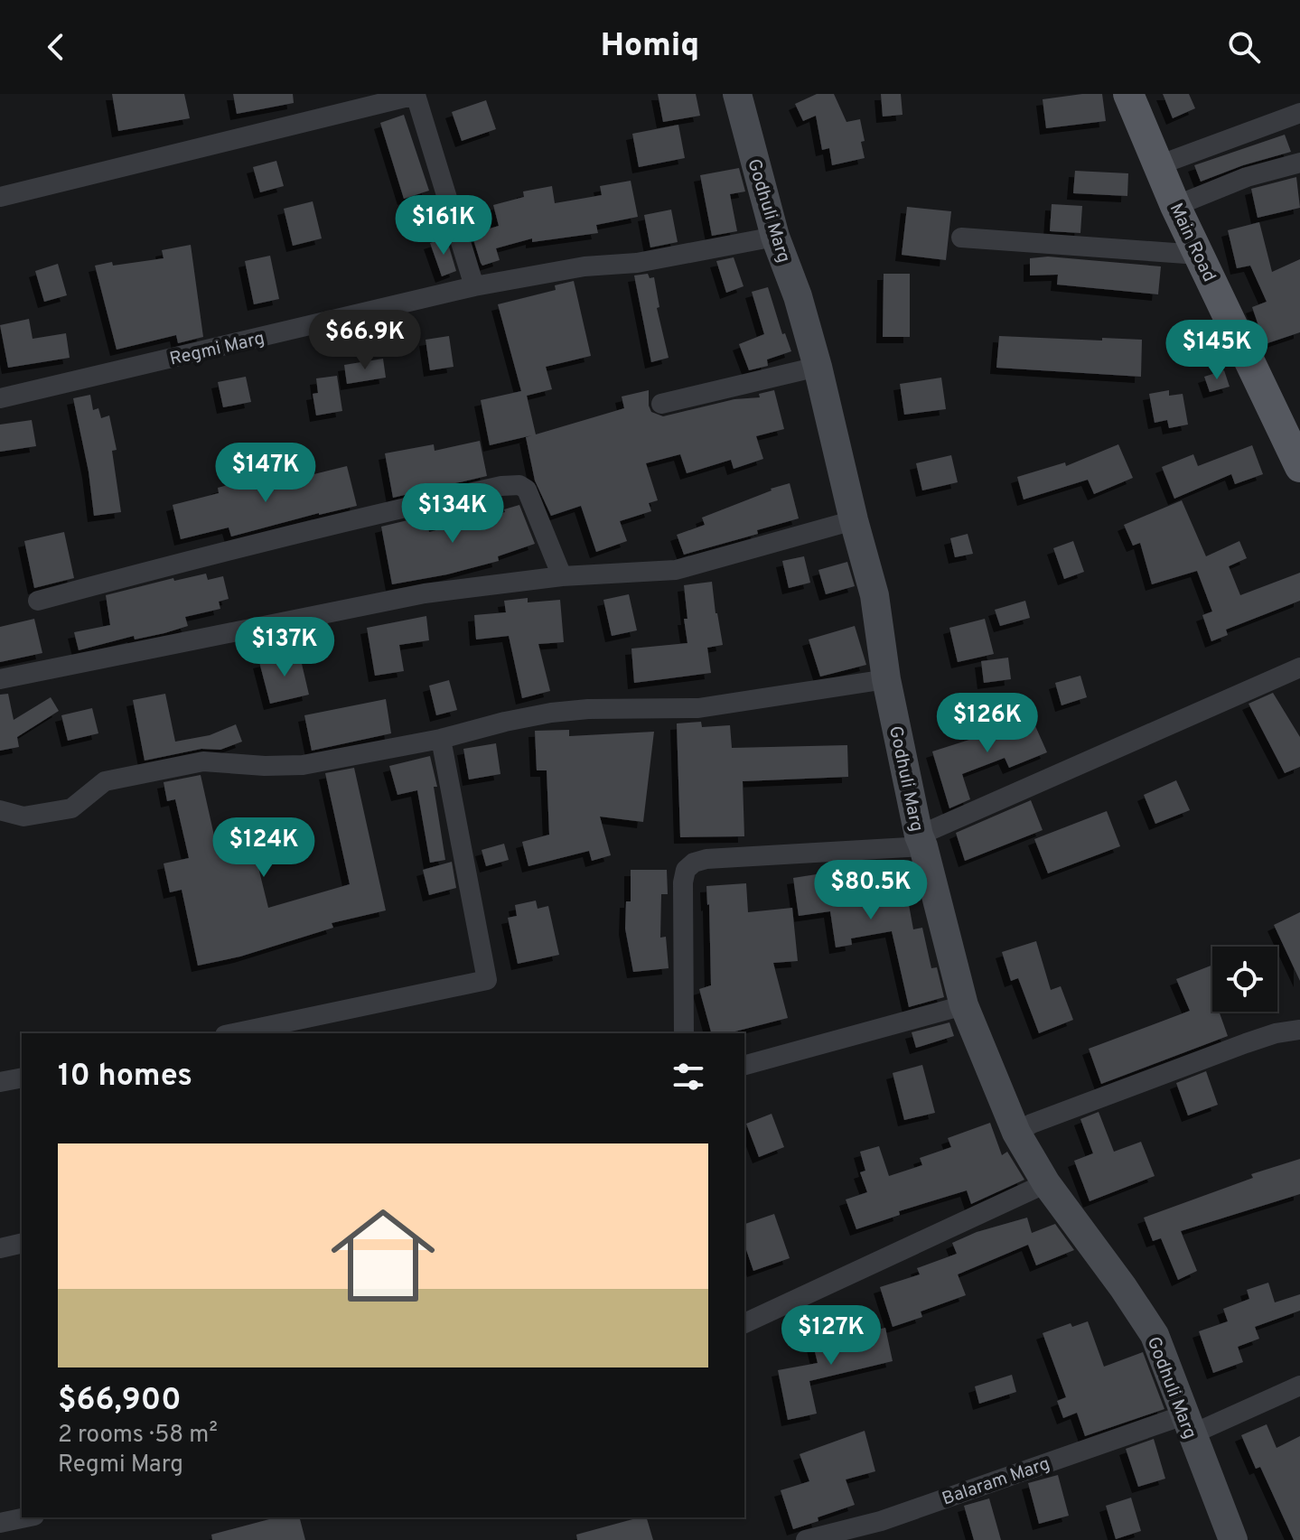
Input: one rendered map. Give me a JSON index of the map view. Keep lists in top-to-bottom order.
{
  "streets": {
    "main road": ["Godhuli Marg", "Main Road"],
    "street": ["Regmi Marg", "Balaram Marg"]
  },
  "crossings": [
    ["Godhuli Marg", "Regmi Marg"],
    ["Godhuli Marg", "Balaram Marg"]
  ],
  "page": {
    "header": "Homiq",
    "price": [
      "$161K",
      "$66.9K",
      "$145K",
      "$147K",
      "$134K",
      "$137K",
      "$126K",
      "$124K",
      "$80.5K",
      "$127K"
    ],
    "heading": "10 homes",
    "list": [
      {
        "name": "$66,900",
        "note": "2 rooms · 58 m² · Regmi Marg"
      }
    ]
  }
}
